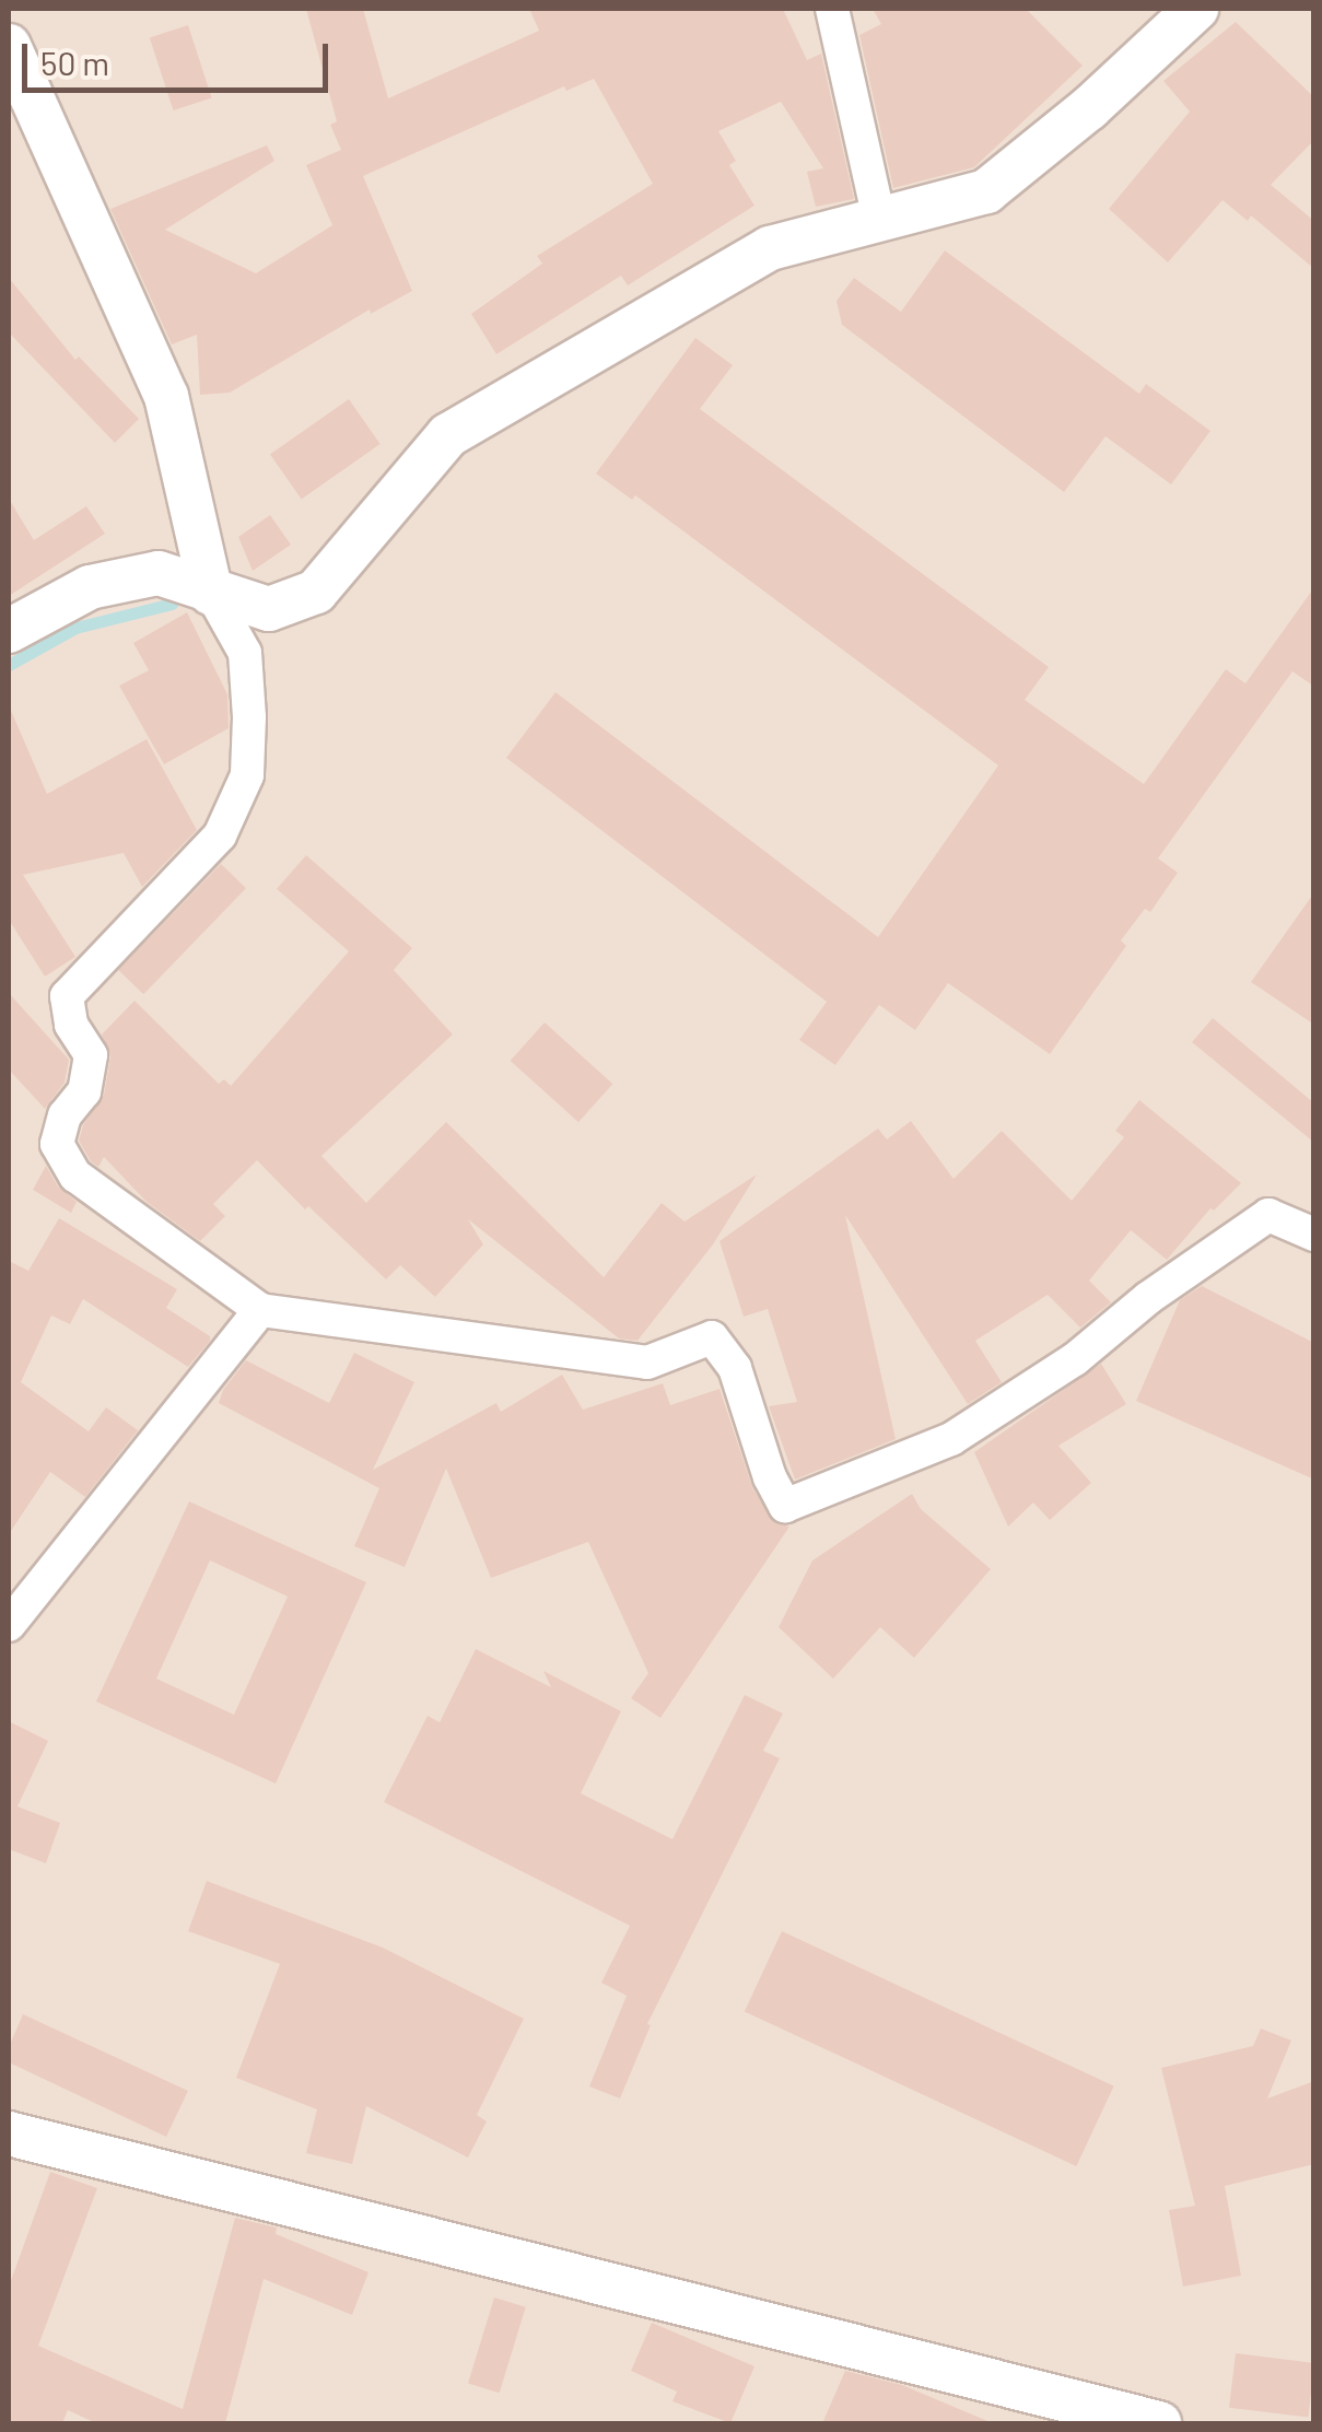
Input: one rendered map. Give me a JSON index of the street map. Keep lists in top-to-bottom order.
{
  "scale_bar": "50 m"
}
